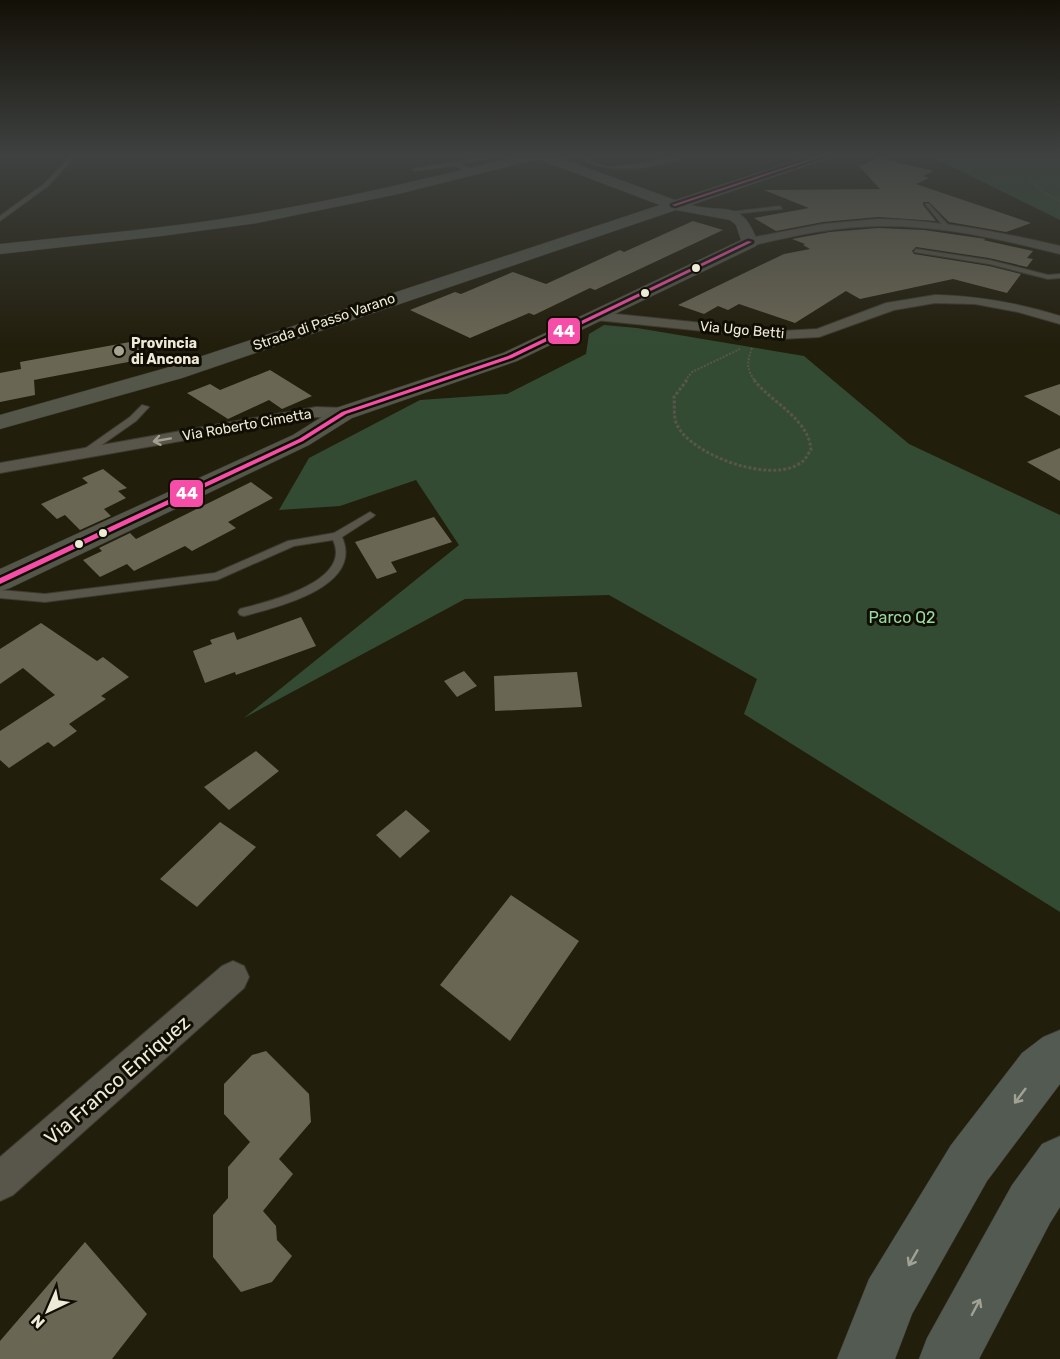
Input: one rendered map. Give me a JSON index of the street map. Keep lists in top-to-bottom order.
{
  "streets": {
    "street": [
      "Strada di Passo Varano",
      "Via Ugo Betti",
      "Via Roberto Cimetta",
      "Via Franco Enriquez"
    ]
  },
  "crossings": [
    ["Via Ugo Betti", "Via Roberto Cimetta"]
  ],
  "parks": ["Parco Q2"],
  "places": ["Provincia di Ancona"],
  "lines": ["transit line 44"],
  "north": "bottom left"
}
